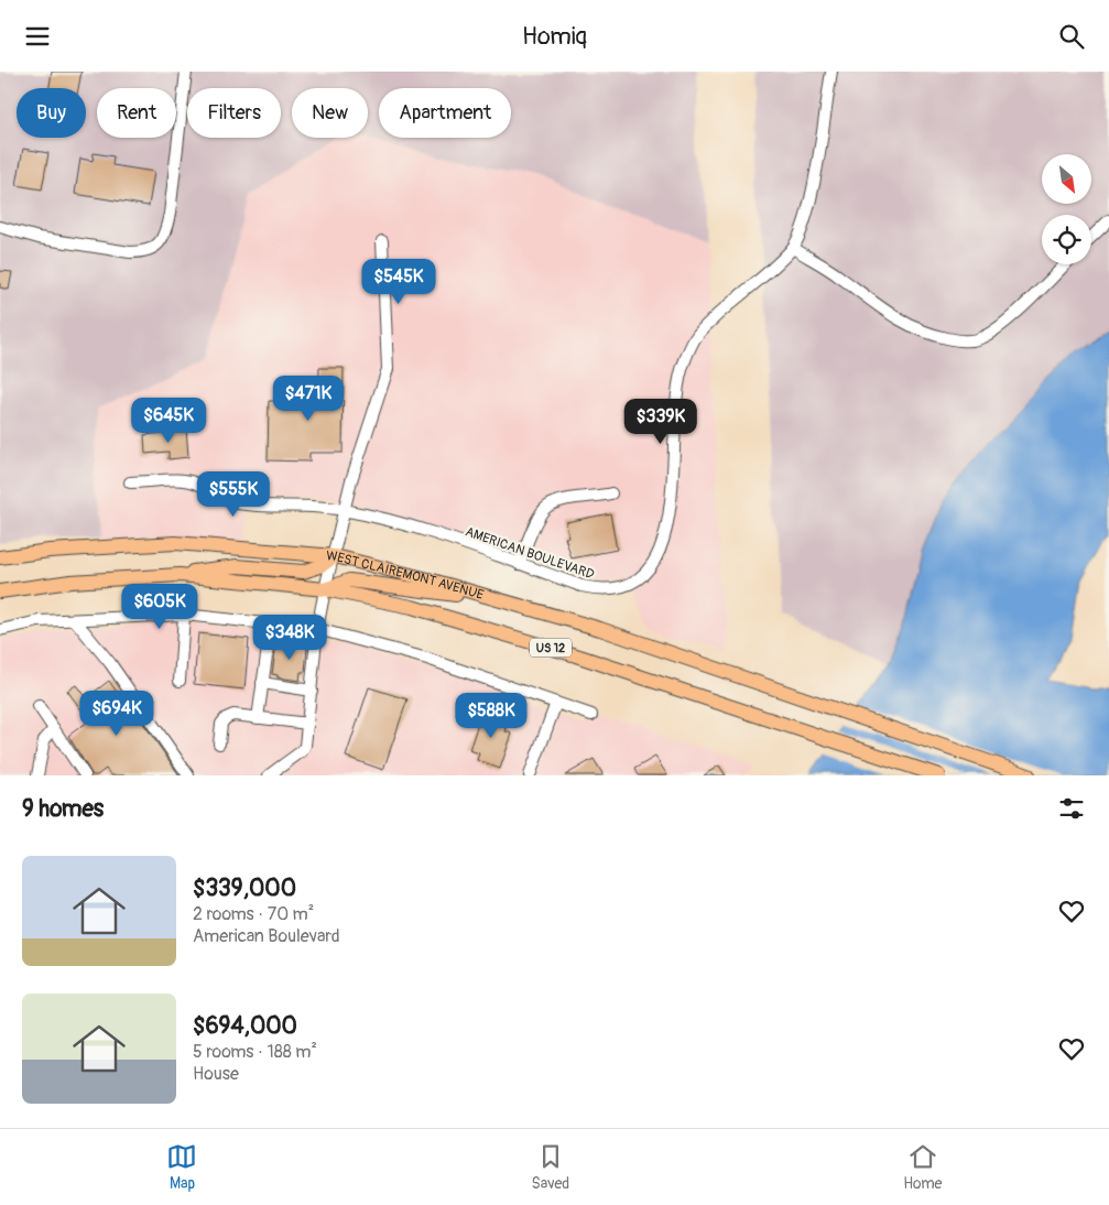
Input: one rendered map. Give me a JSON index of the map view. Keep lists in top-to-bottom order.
{
  "streets": {
    "main road": ["WEST CLAIREMONT AVENUE", "US 12"],
    "street": ["AMERICAN BOULEVARD"]
  },
  "north": "bottom right",
  "page": {
    "header": "Homiq",
    "chip": [
      "Buy",
      "Rent",
      "Filters",
      "New",
      "Apartment"
    ],
    "price": [
      "$545K",
      "$471K",
      "$645K",
      "$339K",
      "$555K",
      "$605K",
      "$348K",
      "$694K",
      "$588K"
    ],
    "heading": "9 homes",
    "list": [
      {
        "name": "$339,000",
        "note": "2 rooms · 70 m² · American Boulevard"
      },
      {
        "name": "$694,000",
        "note": "5 rooms · 188 m² · House"
      }
    ],
    "tabs": ["Map", "Saved", "Home"]
  }
}
